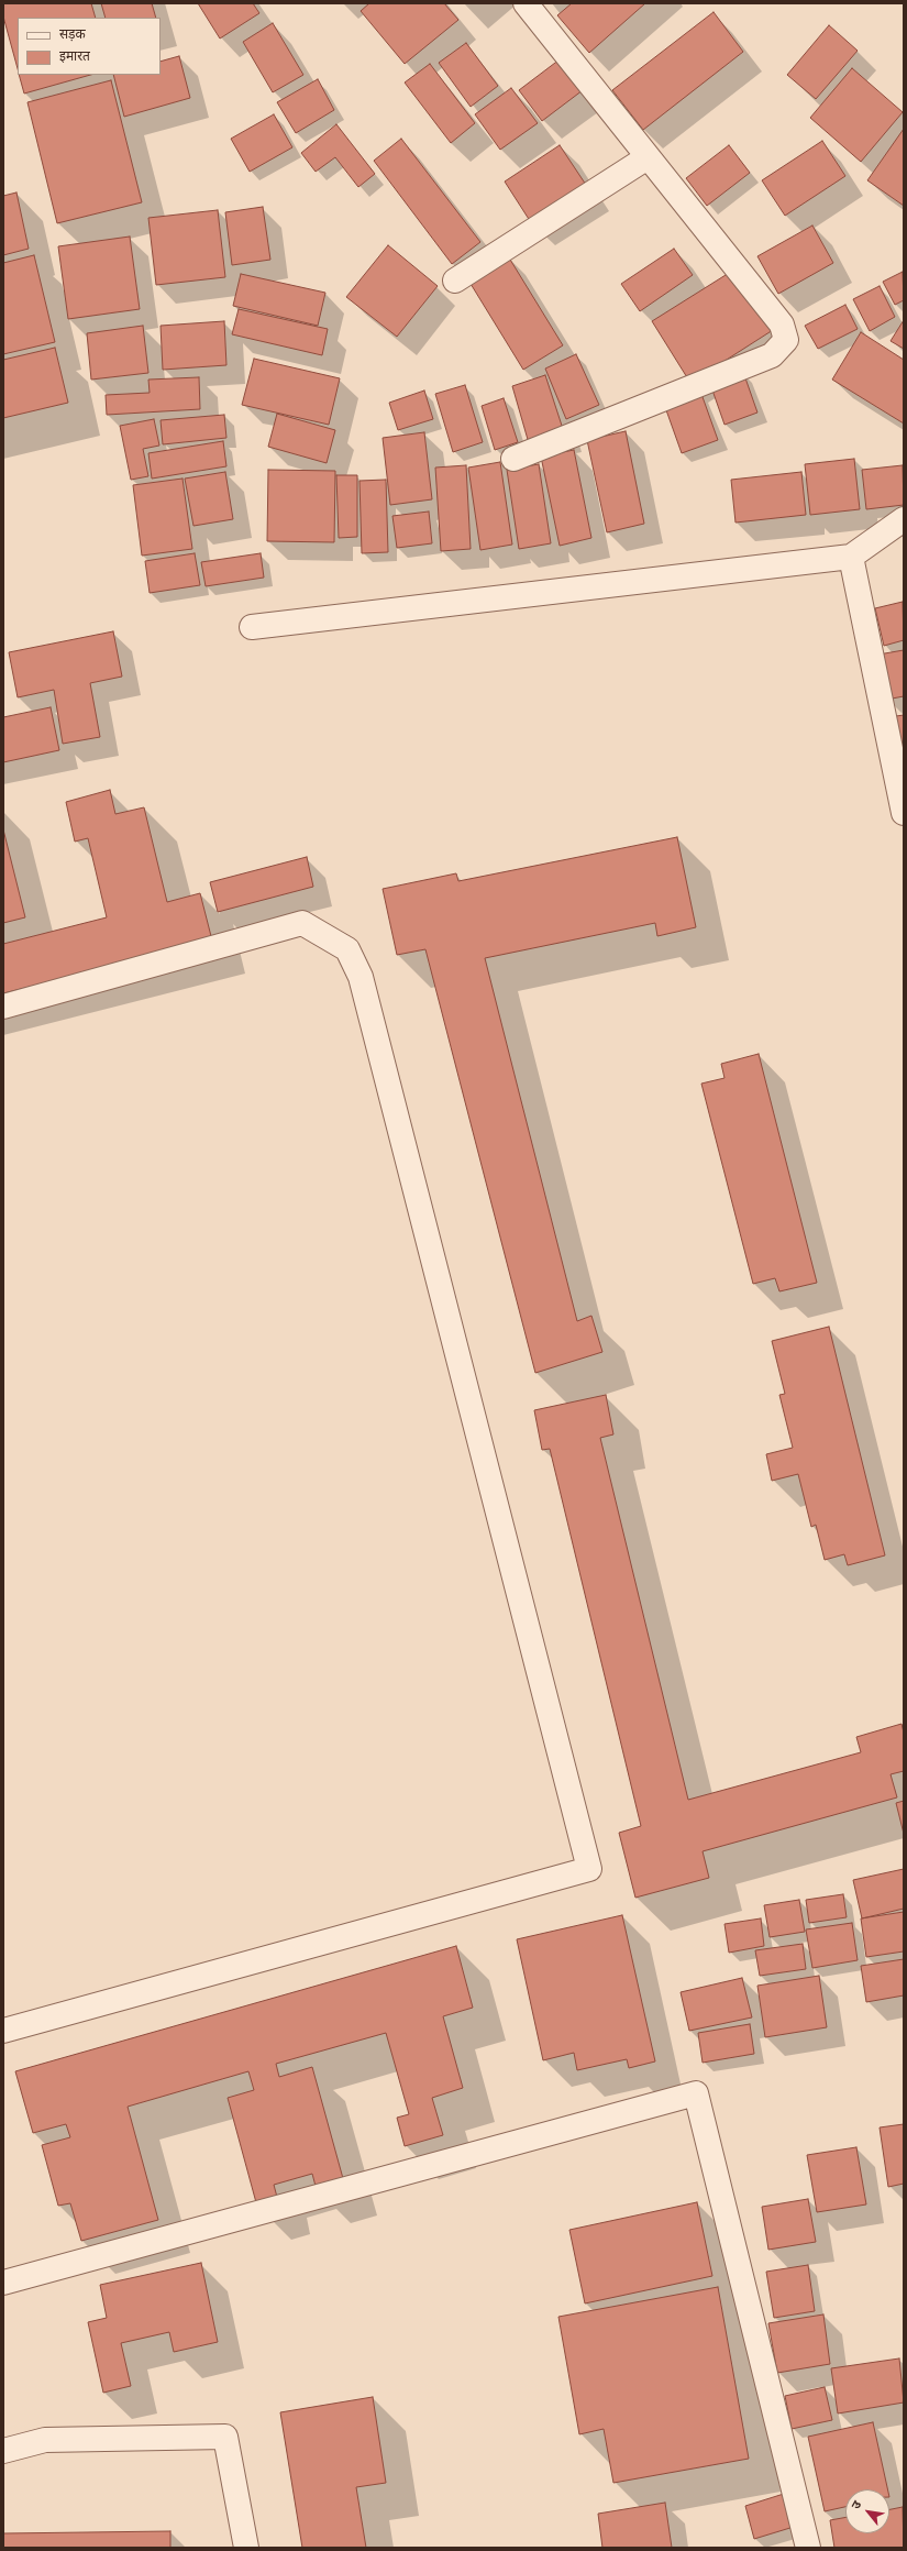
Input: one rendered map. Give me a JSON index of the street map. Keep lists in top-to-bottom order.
{
  "legend": ["सड़क", "इमारत"],
  "north": "top left"
}
